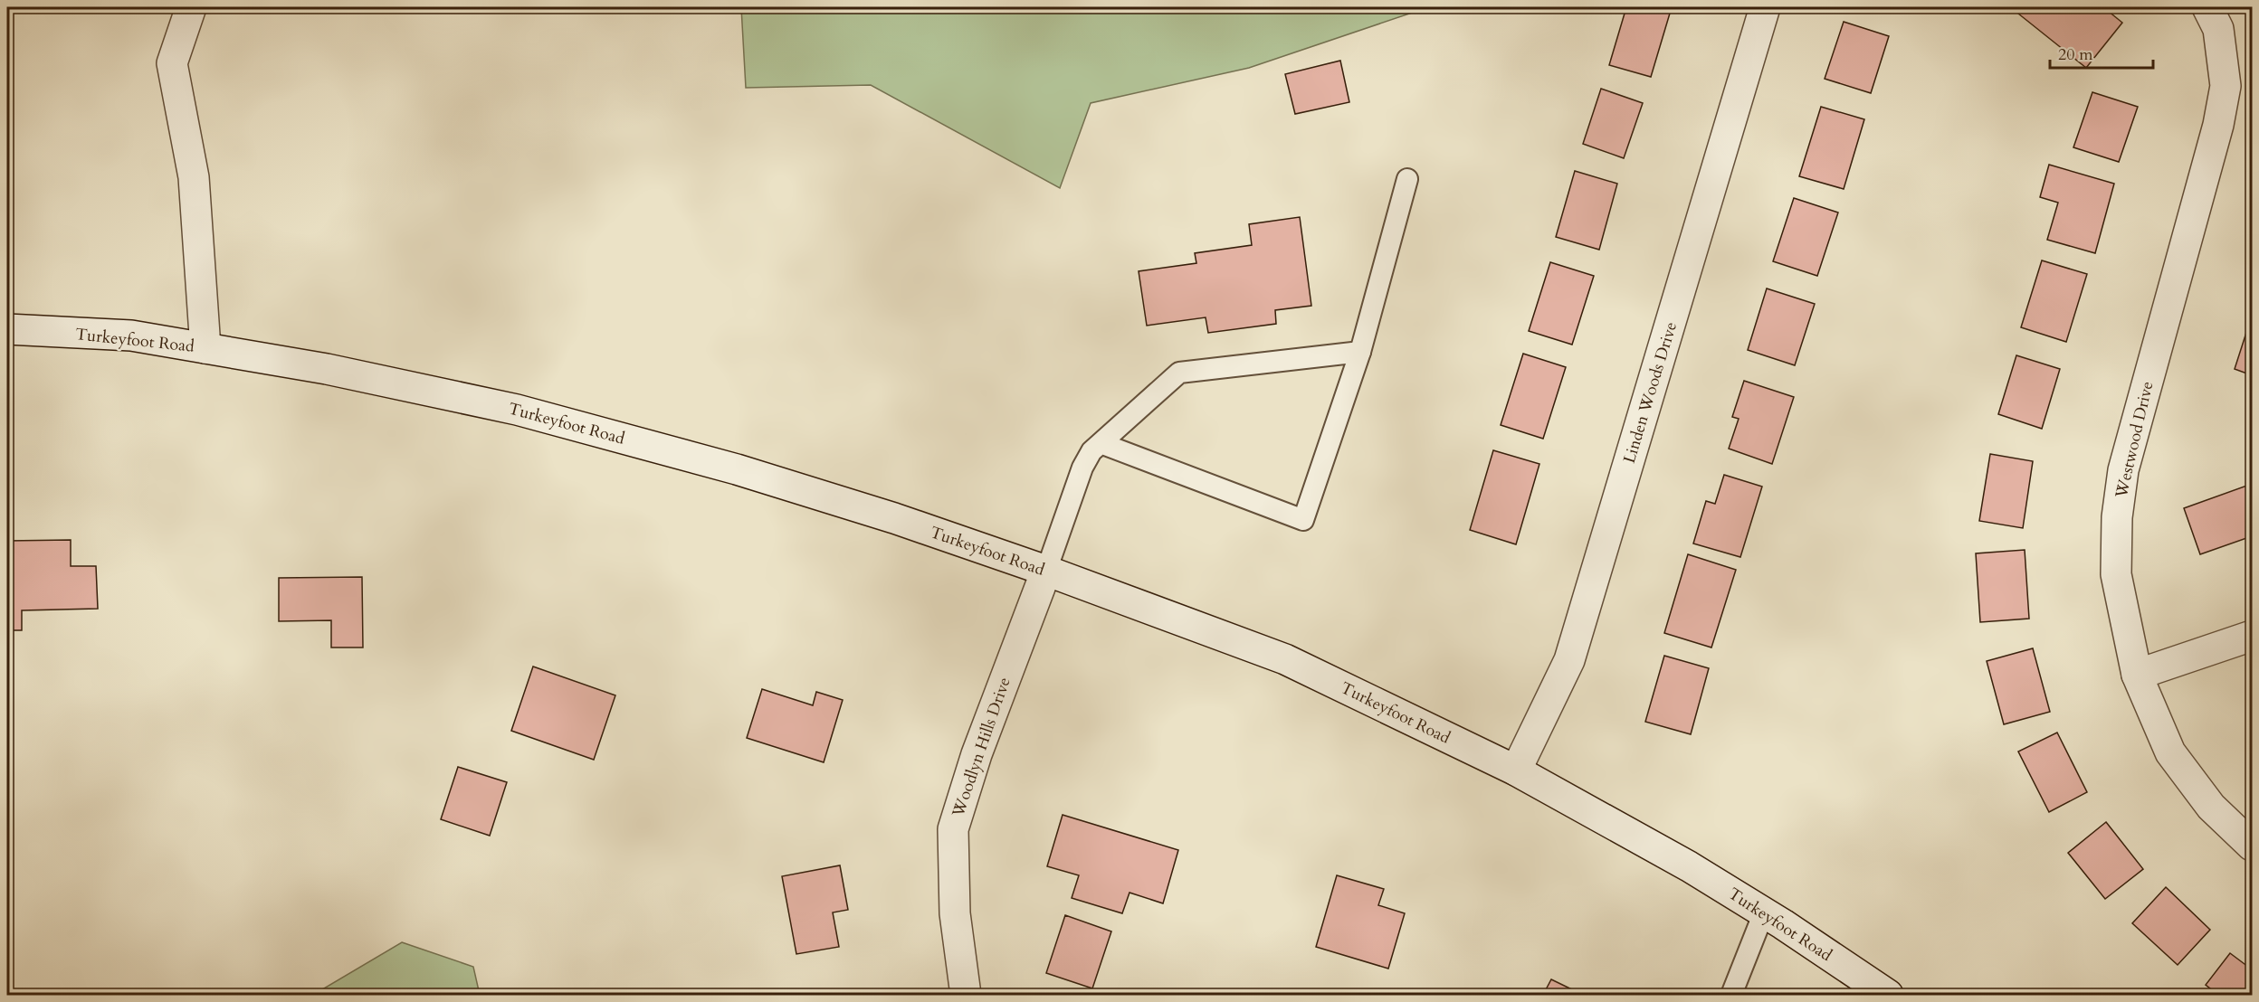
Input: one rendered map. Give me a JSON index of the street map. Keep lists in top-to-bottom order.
{
  "streets": {
    "street": [
      "Turkeyfoot Road",
      "Linden Woods Drive",
      "Westwood Drive",
      "Woodlyn Hills Drive"
    ]
  },
  "crossings": [
    ["Turkeyfoot Road", "Linden Woods Drive"],
    ["Turkeyfoot Road", "Woodlyn Hills Drive"]
  ],
  "scale_bar": "20 m"
}
